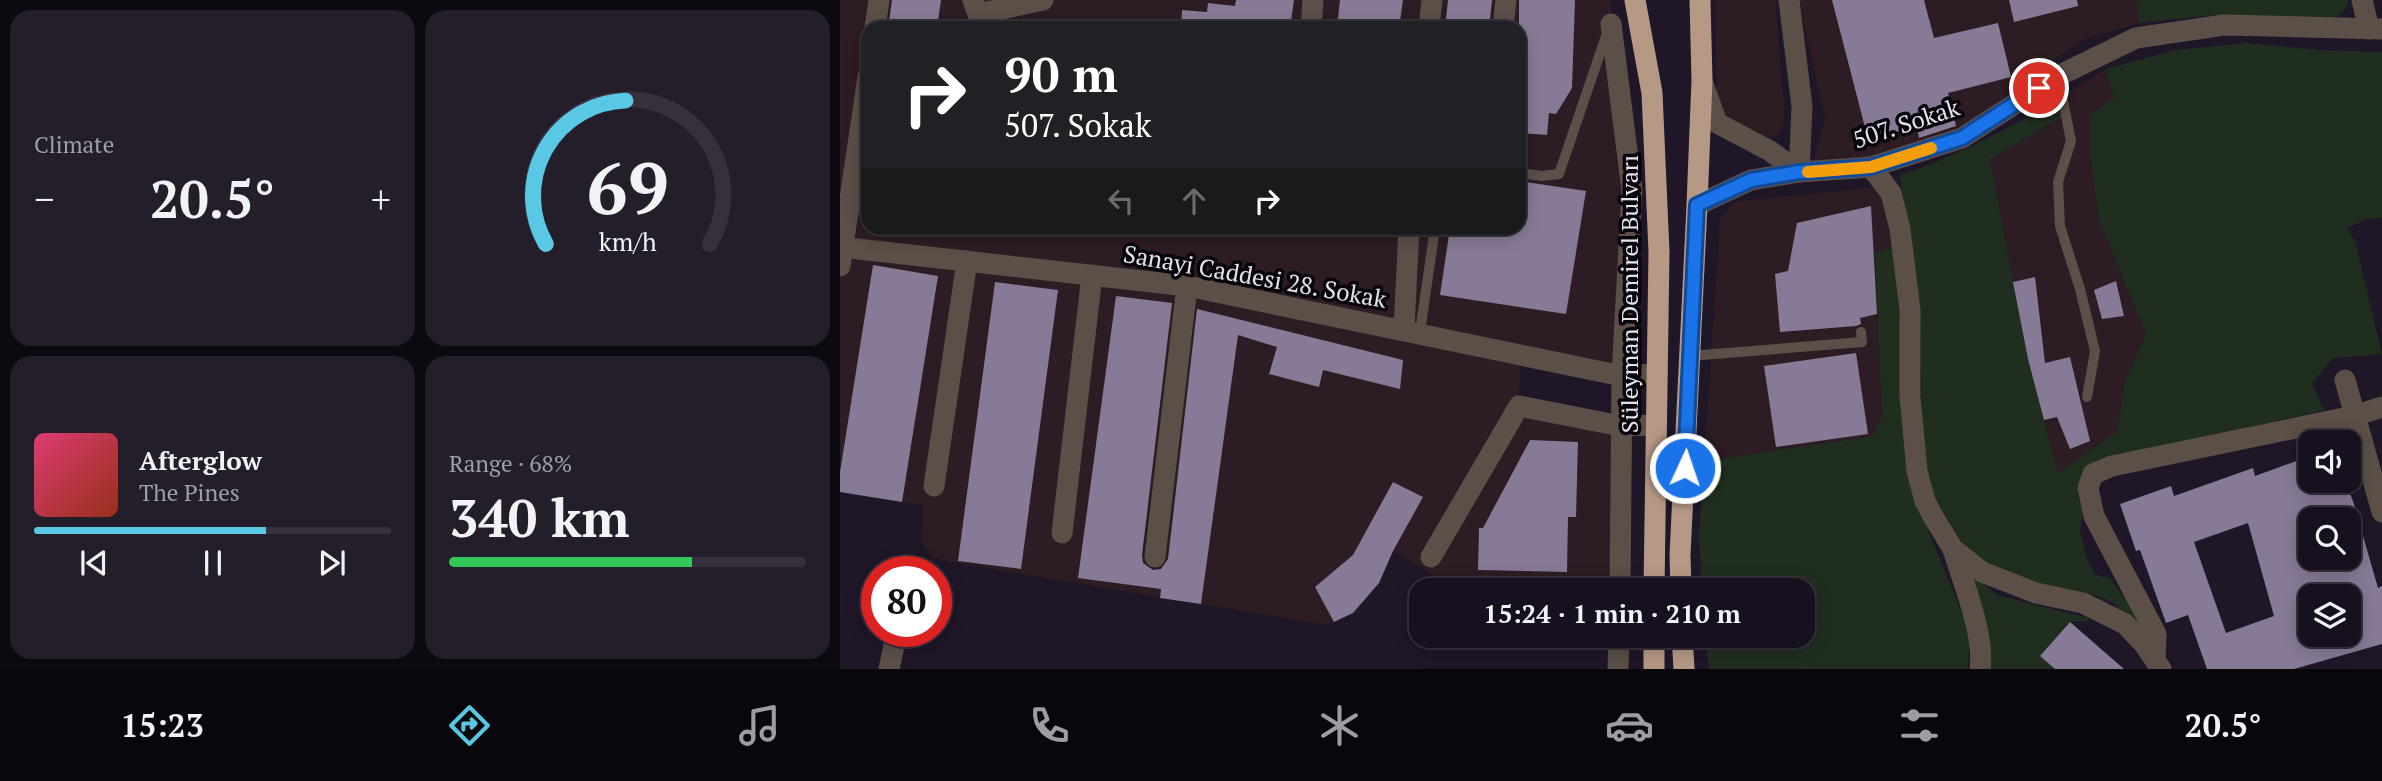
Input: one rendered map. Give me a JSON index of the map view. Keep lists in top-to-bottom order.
{
  "streets": {
    "highway": ["Süleyman Demirel Bulvarı"],
    "street": ["507. Sokak", "Sanayi Caddesi 28. Sokak"]
  },
  "crossings": [
    ["Sanayi Caddesi 28. Sokak", "Süleyman Demirel Bulvarı"]
  ],
  "page": {
    "tile": [
      "Climate",
      ["Range · 68%", "340 km"]
    ],
    "turn": ["90 m", "507. Sokak"],
    "heat": ["−", "20.5°", "+"],
    "song": ["Afterglow", "The Pines"],
    "limit": "80",
    "trip": "15:24 · 1 min · 210 m",
    "tabs": ["15:23", "20.5°"],
    "gauge": ["69", "km/h"]
  }
}
